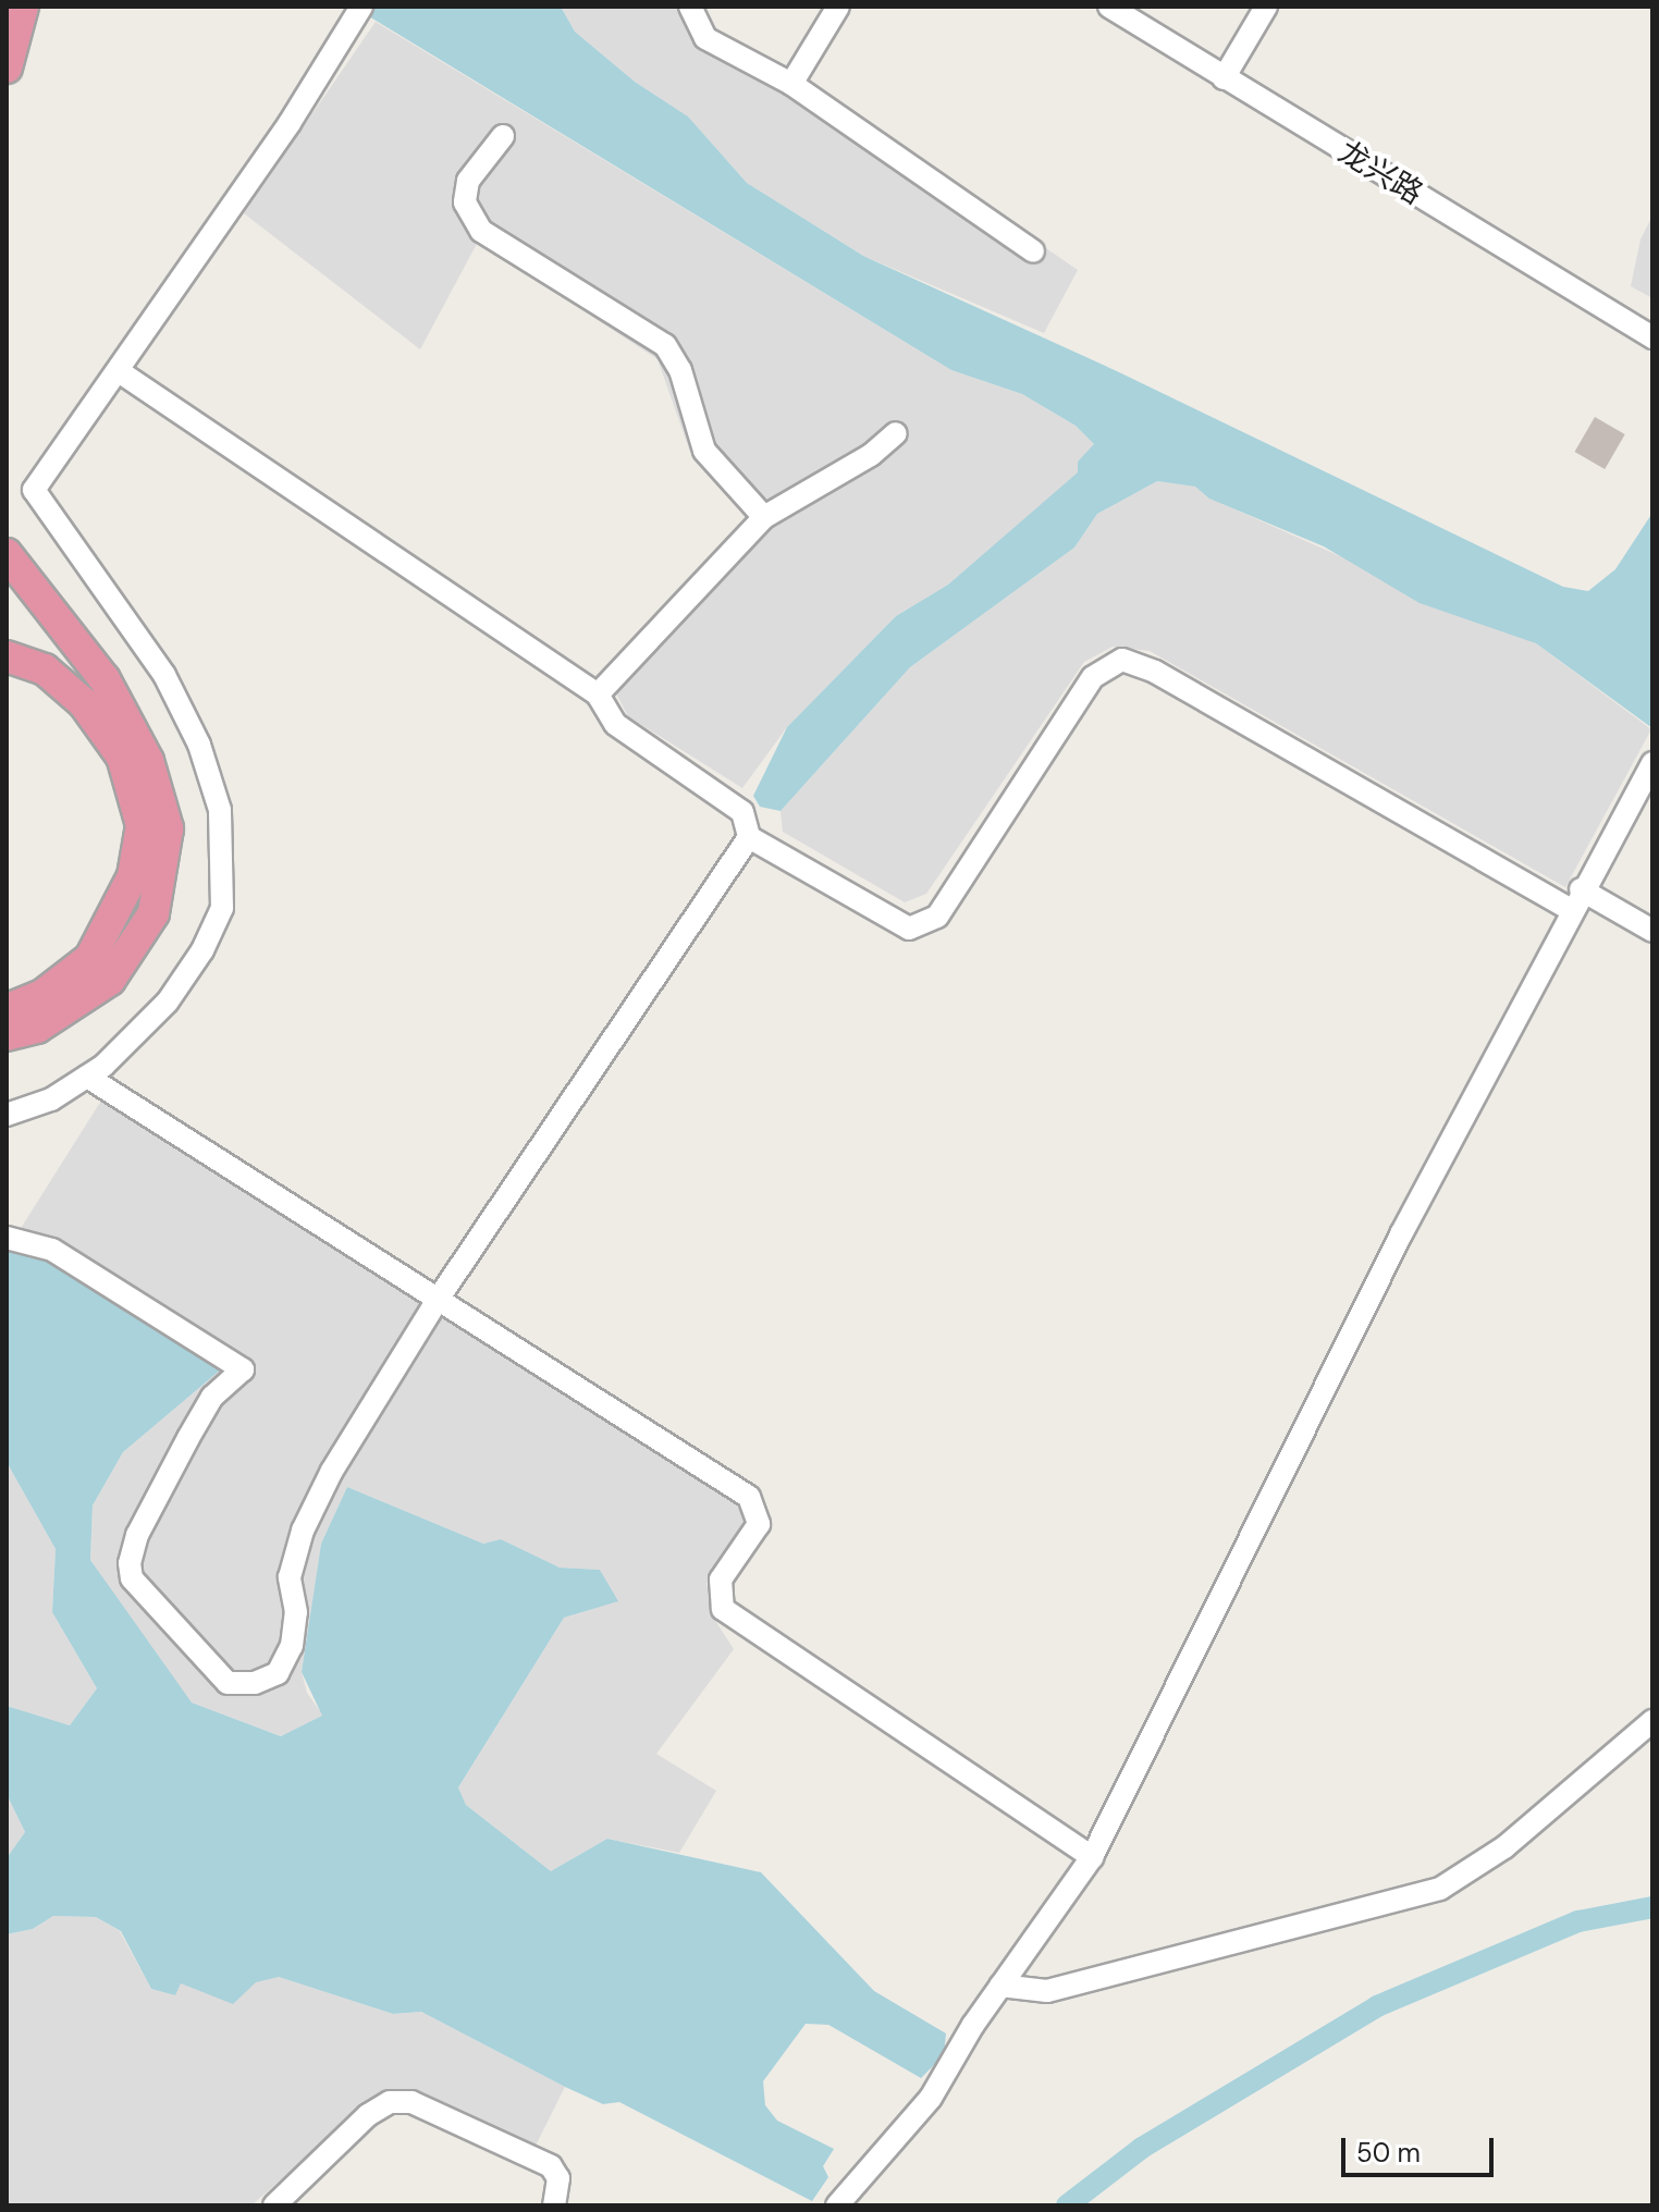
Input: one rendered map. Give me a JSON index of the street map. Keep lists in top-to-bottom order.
{
  "streets": {
    "street": ["龙兴路"]
  },
  "scale_bar": "50 m"
}
